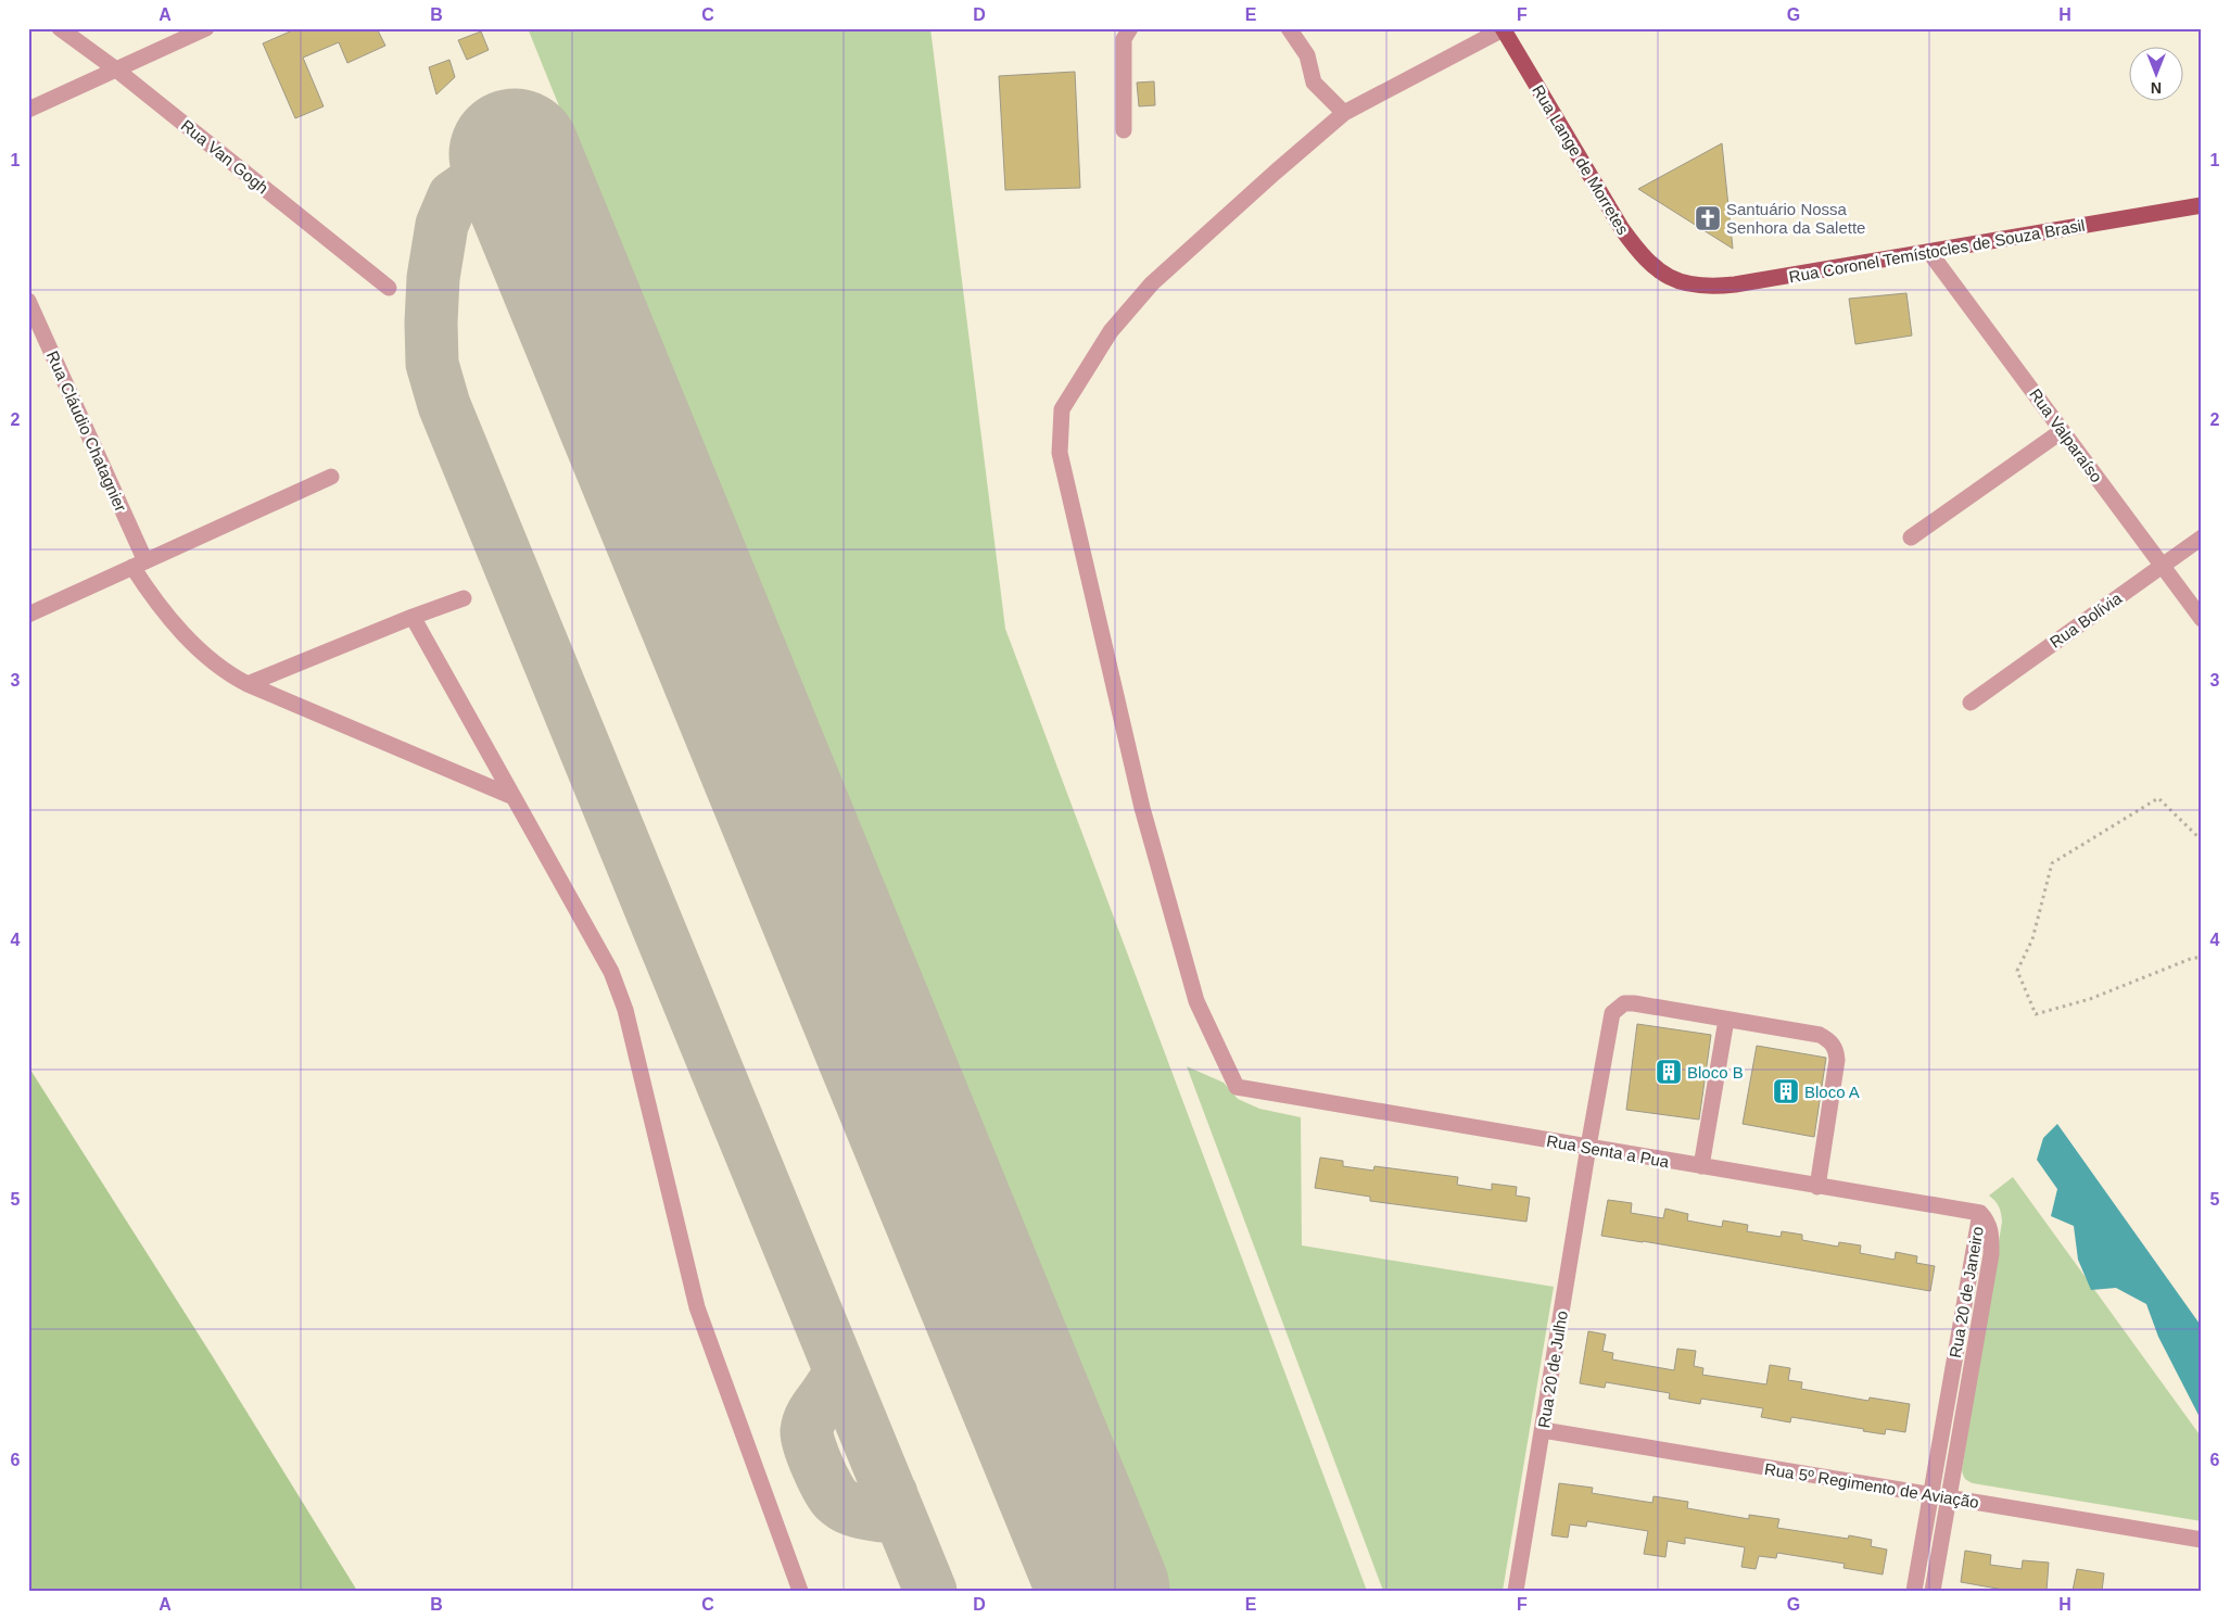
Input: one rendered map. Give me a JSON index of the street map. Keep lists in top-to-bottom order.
{
  "streets": {
    "main road": ["Rua Lange de Morretes", "Rua Coronel Temístocles de Souza Brasil"],
    "street": [
      "Rua Van Gogh",
      "Rua Cláudio Chatagnier",
      "Rua Valparaíso",
      "Rua Bolívia",
      "Rua Senta a Pua",
      "Rua 20 de Janeiro",
      "Rua 20 de Julho",
      "Rua 5º Regimento de Aviação"
    ]
  },
  "crossings": [
    ["Rua Lange de Morretes", "Rua Coronel Temístocles de Souza Brasil"],
    ["Rua Coronel Temístocles de Souza Brasil", "Rua Valparaíso"],
    ["Rua Valparaíso", "Rua Bolívia"],
    ["Rua Senta a Pua", "Rua 20 de Janeiro"],
    ["Rua Senta a Pua", "Rua 20 de Julho"],
    ["Rua 20 de Janeiro", "Rua 5º Regimento de Aviação"],
    ["Rua 20 de Julho", "Rua 5º Regimento de Aviação"]
  ],
  "places": {
    "church": ["Santuário Nossa Senhora da Salette"],
    "building": ["Bloco B", "Bloco A"]
  },
  "north": "bottom",
  "grid": {
    "columns": [
      "A",
      "B",
      "C",
      "D",
      "E",
      "F",
      "G",
      "H"
    ],
    "rows": [
      "1",
      "2",
      "3",
      "4",
      "5",
      "6"
    ]
  }
}
